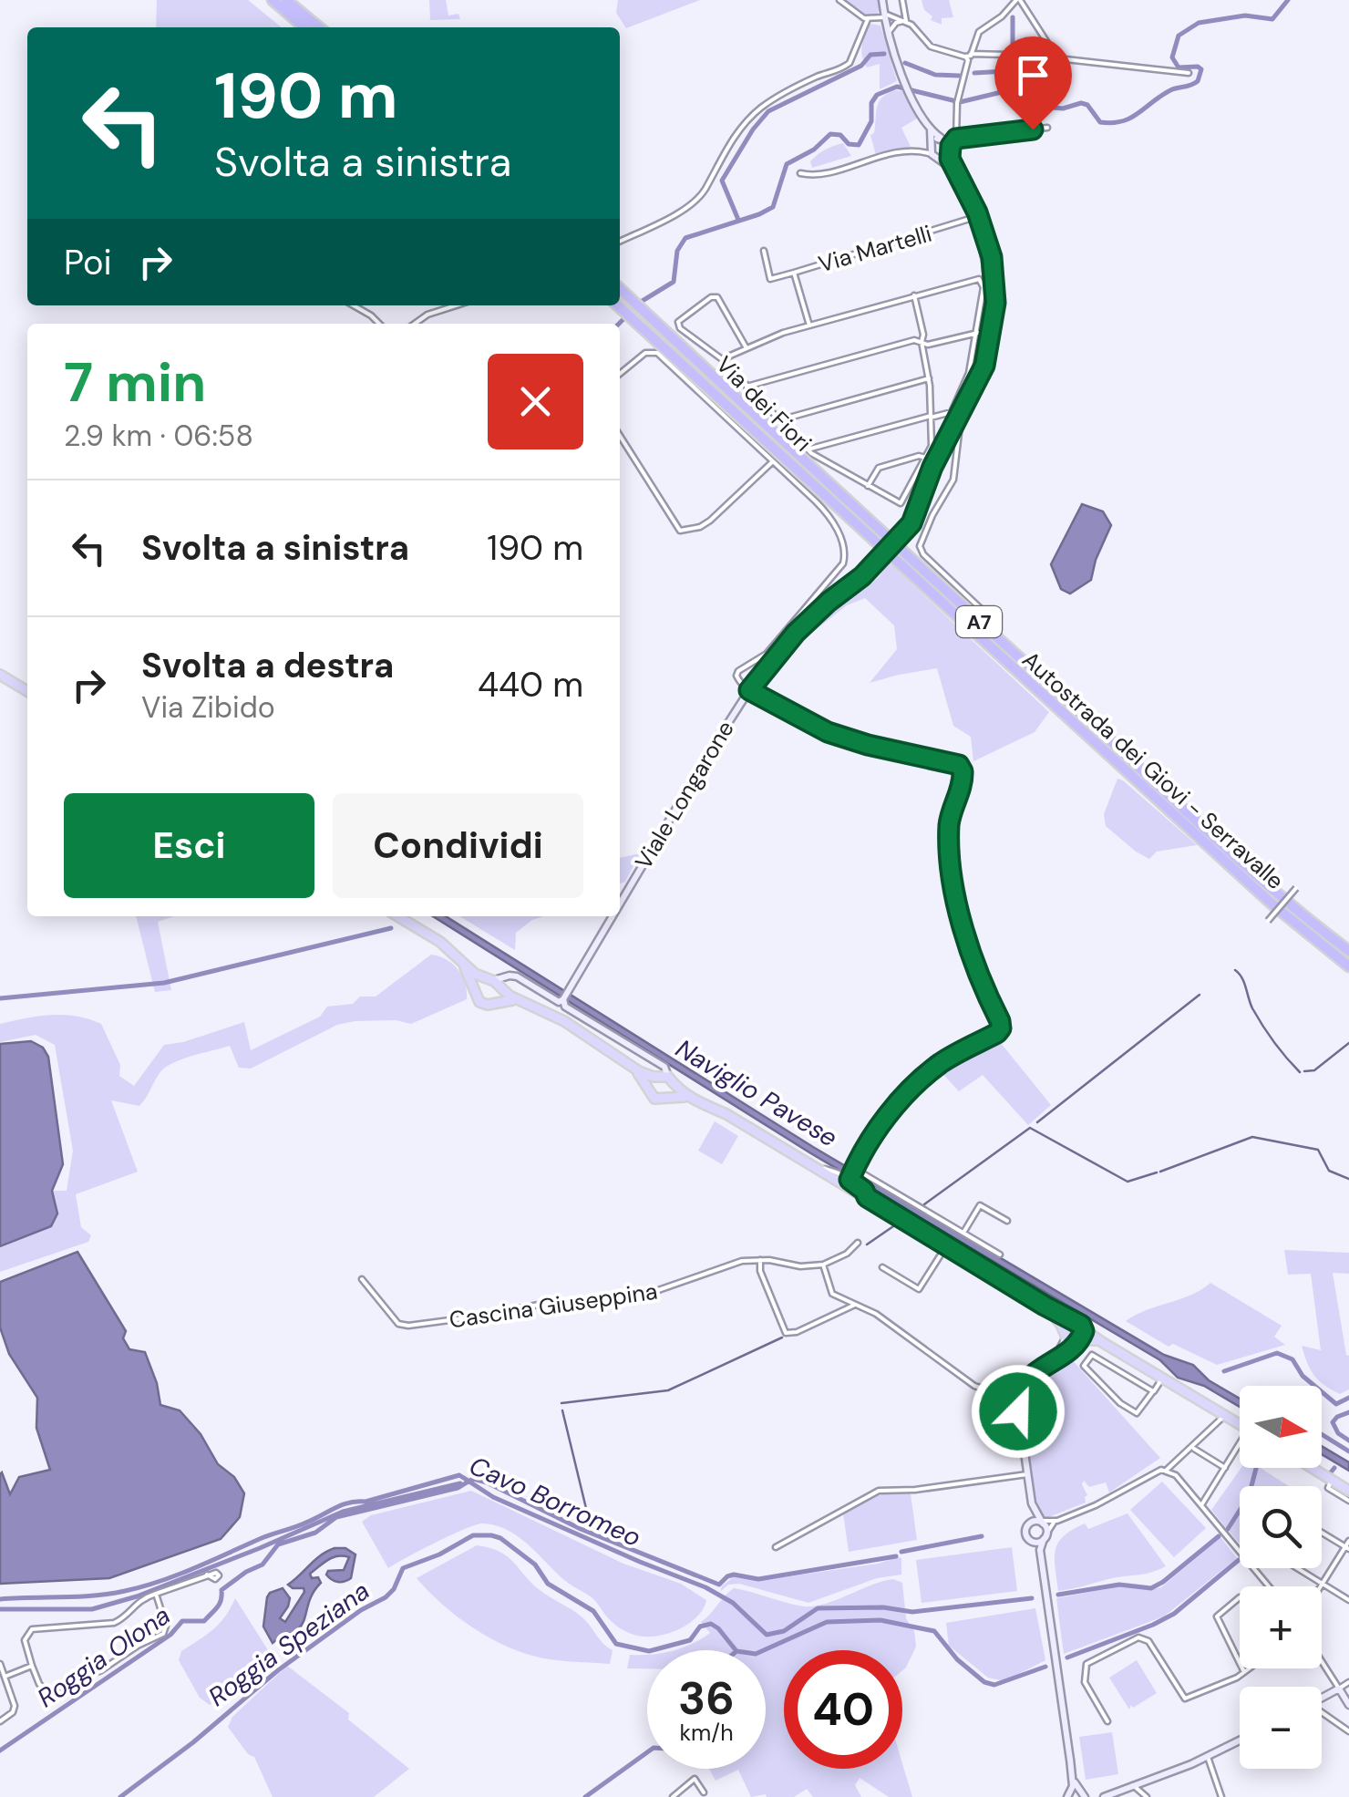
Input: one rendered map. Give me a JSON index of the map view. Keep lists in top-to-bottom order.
{
  "streets": {
    "highway": ["A7", "Autostrada dei Giovi - Serravalle"],
    "main road": ["Viale Longarone"],
    "street": ["Via Martelli", "Via dei Fiori", "Cascina Giuseppina"]
  },
  "crossings": [
    ["Via Martelli", "Viale Longarone"]
  ],
  "water": [
    "Naviglio Pavese",
    "Cavo Borromeo",
    "Roggia Speziana",
    "Roggia Olona"
  ],
  "north": "right",
  "page": {
    "turn": ["190 m", "Svolta a sinistra"],
    "then": "Poi",
    "heading": ["7 min", "2.9 km · 06:58"],
    "list": [
      {
        "name": "Svolta a sinistra",
        "value": "190 m"
      },
      {
        "name": "Svolta a destra",
        "note": "Via Zibido",
        "value": "440 m"
      }
    ],
    "buttons": ["Esci", "Condividi"],
    "map_buttons": ["+", "−"],
    "speed": "36 km/h",
    "limit": "40"
  }
}
